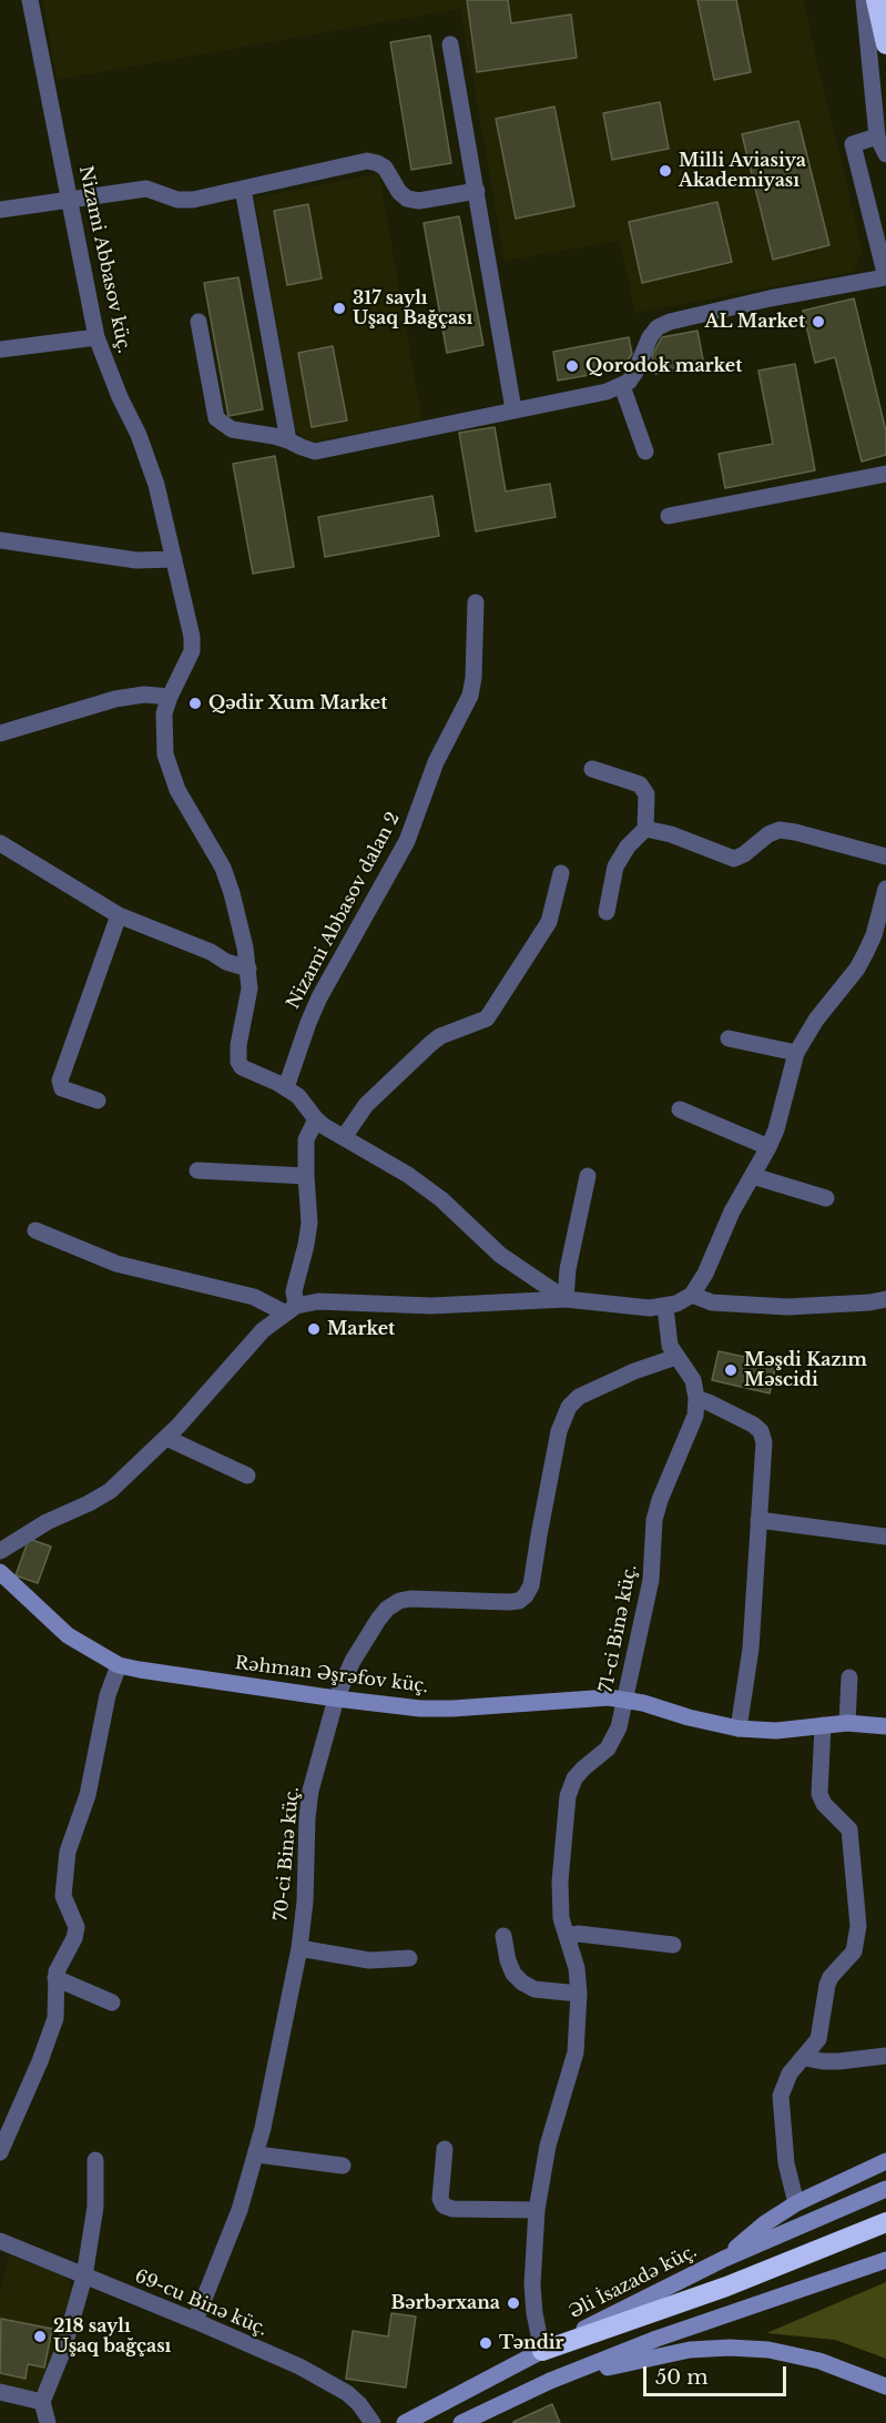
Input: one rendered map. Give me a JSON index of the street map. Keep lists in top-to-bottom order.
{
  "streets": {
    "main road": ["Rəhman Əşrəfov küç.", "Əli İsazadə küç."],
    "street": [
      "Nizami Abbasov küç.",
      "Nizami Abbasov dalan 2",
      "71-ci Binə küç.",
      "70-ci Binə küç.",
      "69-cu Binə küç."
    ]
  },
  "crossings": [
    ["Nizami Abbasov küç.", "Nizami Abbasov dalan 2"],
    ["Nizami Abbasov küç.", "71-ci Binə küç."],
    ["71-ci Binə küç.", "Rəhman Əşrəfov küç."],
    ["71-ci Binə küç.", "70-ci Binə küç."],
    ["71-ci Binə küç.", "Əli İsazadə küç."],
    ["Rəhman Əşrəfov küç.", "70-ci Binə küç."],
    ["70-ci Binə küç.", "69-cu Binə küç."]
  ],
  "places": [
    "Milli Aviasiya Akademiyası",
    "317 saylı Uşaq Bağçası",
    "AL Market",
    "Qorodok market",
    "Qədir Xum Market",
    "Market",
    "Məşdi Kazım Məscidi",
    "Bərbərxana",
    "218 saylı Uşaq bağçası",
    "Təndir"
  ],
  "scale_bar": "50 m"
}
